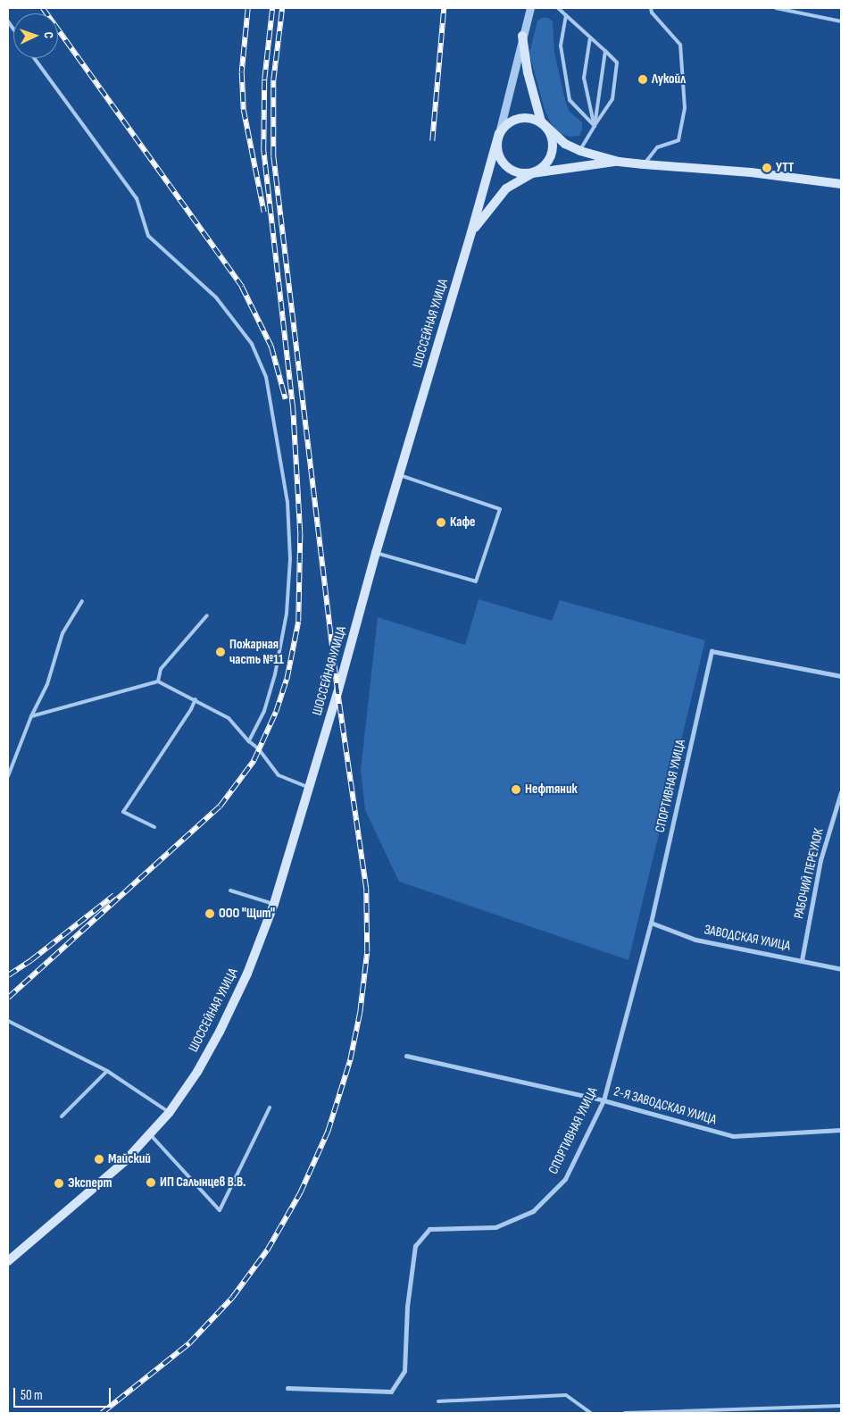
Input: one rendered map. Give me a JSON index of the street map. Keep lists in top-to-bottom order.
{
  "streets": {
    "main road": ["ШОССЕЙНАЯ УЛИЦА"],
    "street": [
      "СПОРТИВНАЯ УЛИЦА",
      "РАБОЧИЙ ПЕРЕУЛОК",
      "ЗАВОДСКАЯ УЛИЦА",
      "2-Я ЗАВОДСКАЯ УЛИЦА"
    ]
  },
  "crossings": [
    ["СПОРТИВНАЯ УЛИЦА", "ЗАВОДСКАЯ УЛИЦА"],
    ["СПОРТИВНАЯ УЛИЦА", "2-Я ЗАВОДСКАЯ УЛИЦА"],
    ["РАБОЧИЙ ПЕРЕУЛОК", "ЗАВОДСКАЯ УЛИЦА"]
  ],
  "places": [
    "Лукойл",
    "УТТ",
    "Кафе",
    "Пожарная часть №11",
    "Нефтяник",
    "ООО \"Щит\"",
    "Майский",
    "ИП Салынцев В.В.",
    "Эксперт"
  ],
  "scale_bar": "50 m",
  "north": "right"
}
